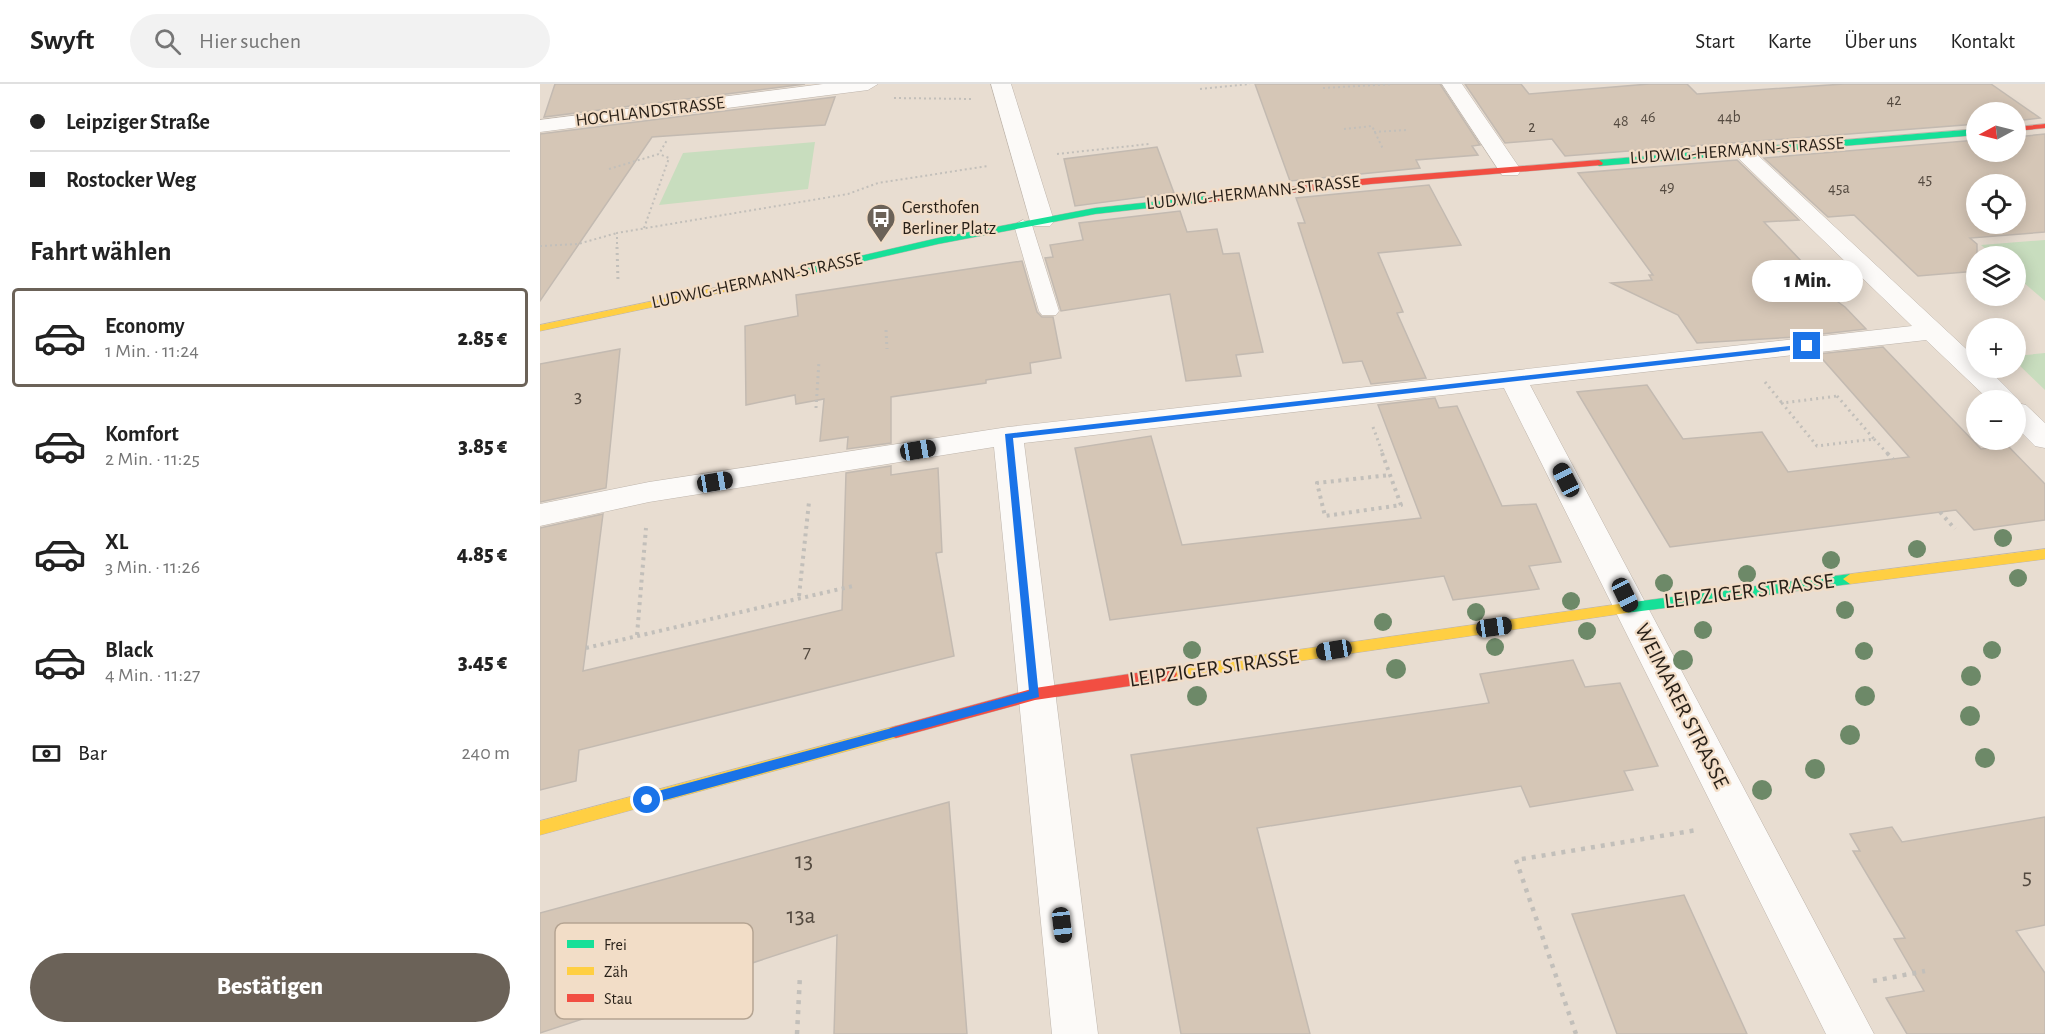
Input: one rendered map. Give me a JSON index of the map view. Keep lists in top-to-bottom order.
{
  "streets": {
    "street": [
      "HOCHLANDSTRASSE",
      "LUDWIG-HERMANN-STRASSE",
      "LEIPZIGER STRASSE",
      "WEIMARER STRASSE"
    ]
  },
  "crossings": [
    ["LEIPZIGER STRASSE", "WEIMARER STRASSE"]
  ],
  "places": {
    "bus stop": ["Gersthofen Berliner Platz"]
  },
  "house_numbers": [
    "42",
    "46",
    "44b",
    "48",
    "2",
    "45",
    "49",
    "45a",
    "3",
    "7",
    "13",
    "5",
    "13a"
  ],
  "legend": ["Frei", "Zäh", "Stau"],
  "north": "left",
  "page": {
    "header": "Swyft",
    "search": "Hier suchen",
    "nav": [
      "Start",
      "Karte",
      "Über uns",
      "Kontakt"
    ],
    "banner": ["Leipziger Straße", "Rostocker Weg"],
    "map_buttons": ["+", "−"],
    "heading": "Fahrt wählen",
    "bubble": "1 Min.",
    "list": [
      {
        "name": "Economy",
        "note": "1 Min. · 11:24",
        "value": "2.85 €"
      },
      {
        "name": "Komfort",
        "note": "2 Min. · 11:25",
        "value": "3.85 €"
      },
      {
        "name": "XL",
        "note": "3 Min. · 11:26",
        "value": "4.85 €"
      },
      {
        "name": "Black",
        "note": "4 Min. · 11:27",
        "value": "3.45 €"
      }
    ],
    "pay": ["Bar", "240 m"],
    "buttons": "Bestätigen"
  }
}
